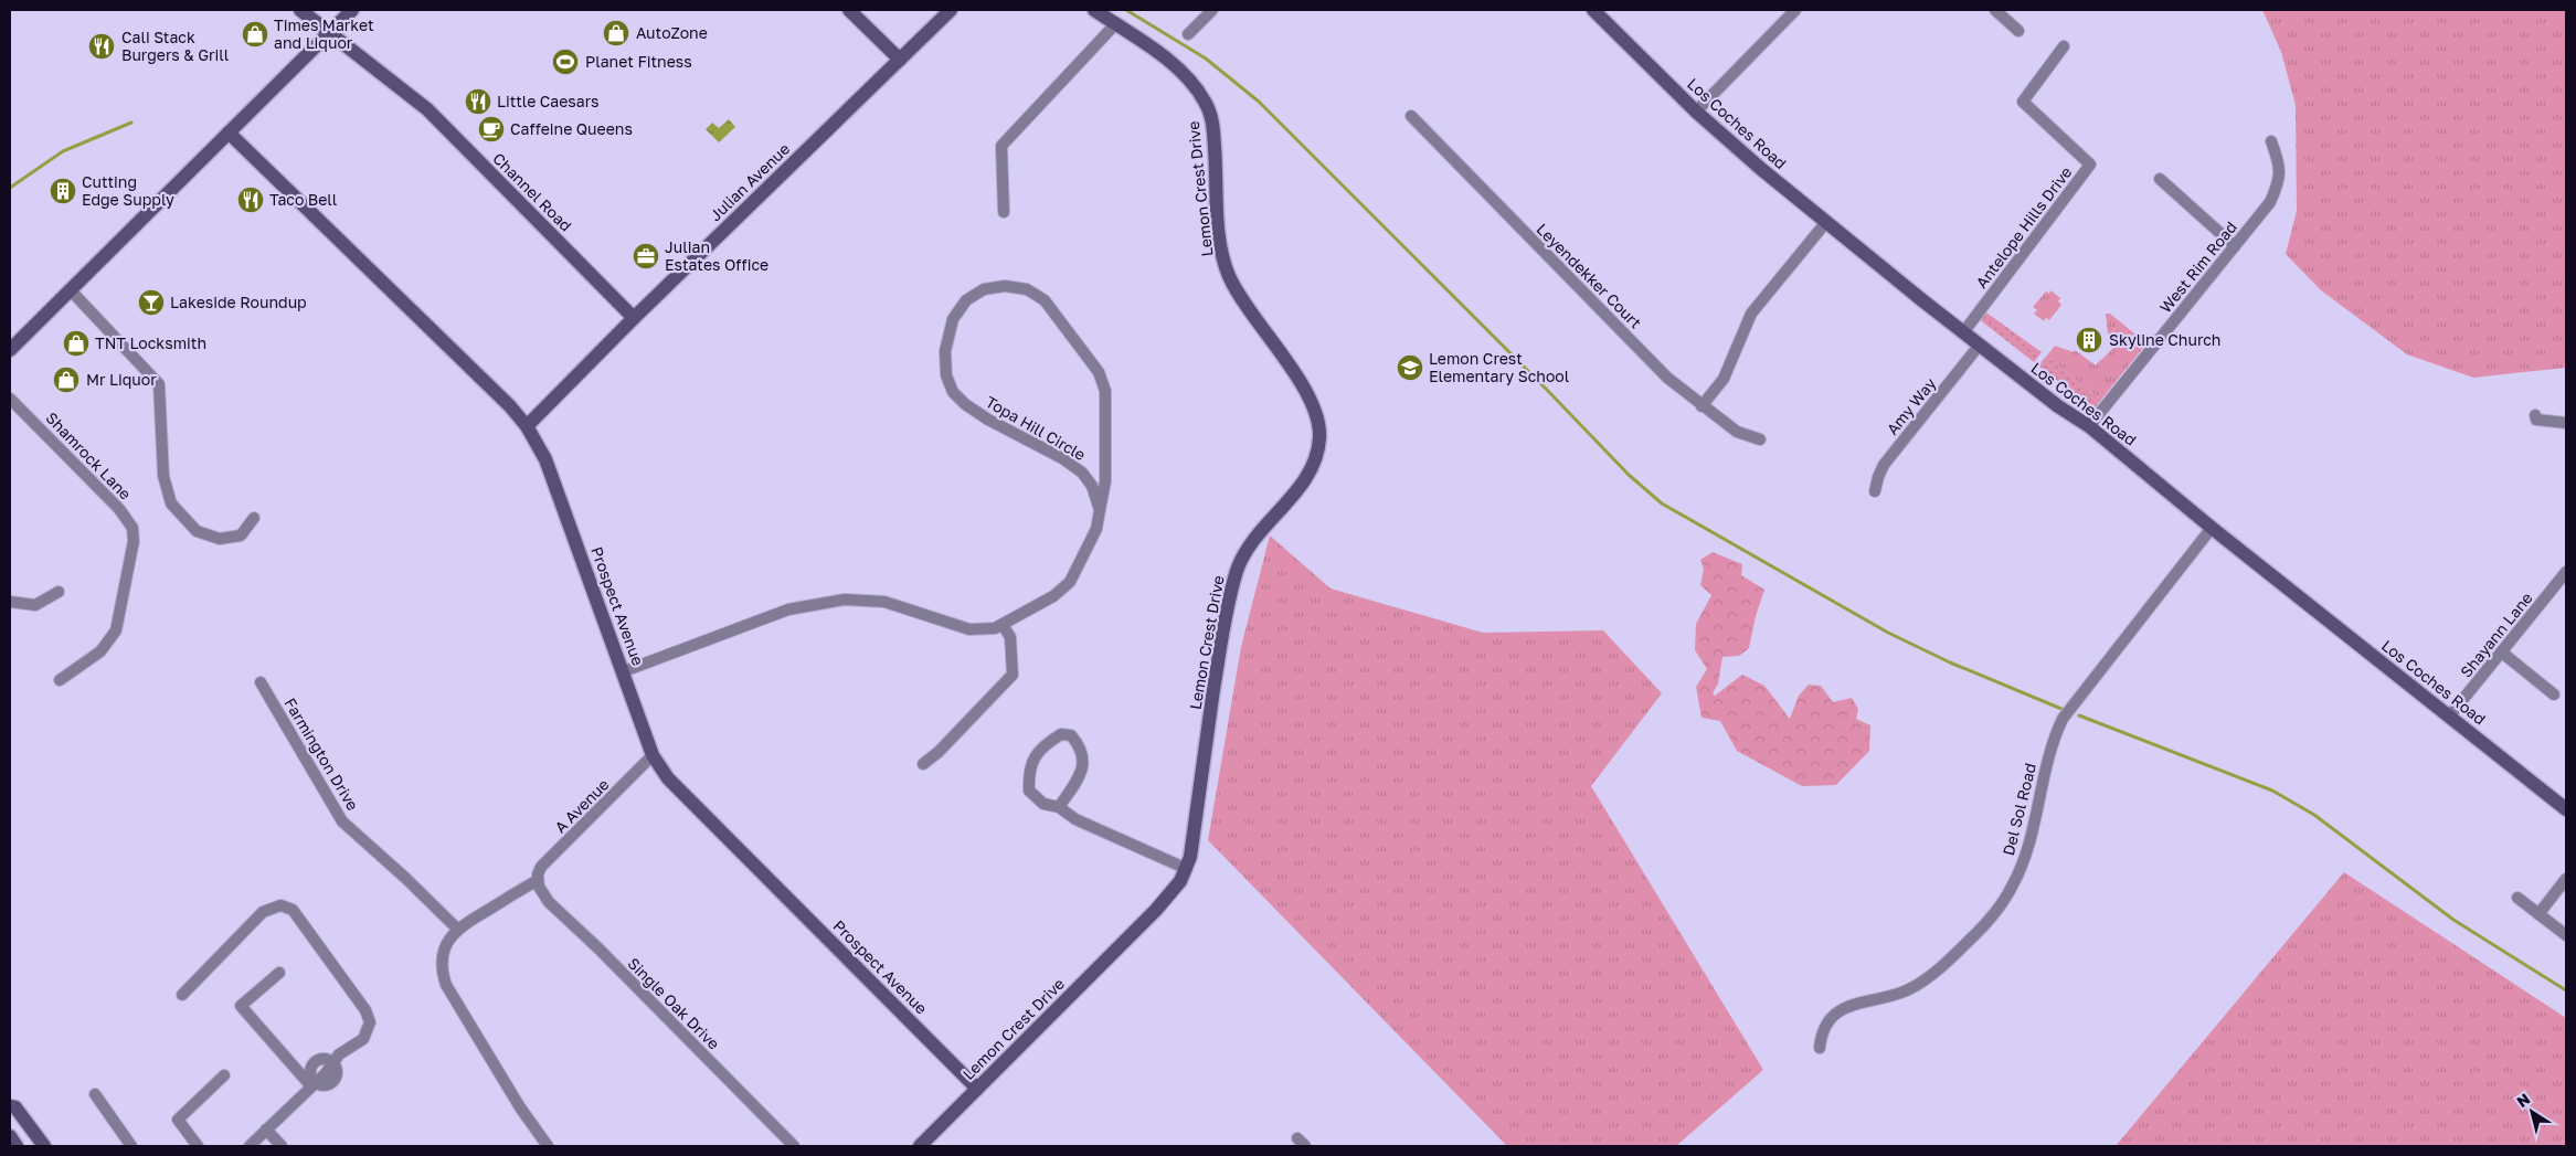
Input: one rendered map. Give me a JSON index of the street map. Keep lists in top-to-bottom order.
{
  "streets": {
    "street": [
      "Los Coches Road",
      "Julian Avenue",
      "Lemon Crest Drive",
      "Channel Road",
      "Antelope Hills Drive",
      "West Rim Road",
      "Leyendekker Court",
      "Amy Way",
      "Topa Hill Circle",
      "Shamrock Lane",
      "Prospect Avenue",
      "Shayann Lane",
      "Farmington Drive",
      "A Avenue",
      "Del Sol Road",
      "Single Oak Drive"
    ]
  },
  "crossings": [
    ["Los Coches Road", "Antelope Hills Drive"],
    ["Los Coches Road", "West Rim Road"],
    ["Los Coches Road", "Amy Way"],
    ["Los Coches Road", "Shayann Lane"],
    ["Los Coches Road", "Del Sol Road"],
    ["Julian Avenue", "Channel Road"],
    ["Julian Avenue", "Prospect Avenue"],
    ["Lemon Crest Drive", "Prospect Avenue"],
    ["Topa Hill Circle", "Prospect Avenue"],
    ["Prospect Avenue", "A Avenue"],
    ["A Avenue", "Single Oak Drive"]
  ],
  "places": {
    "shop": [
      "AutoZone",
      "Times Market and Liquor",
      "TNT Locksmith",
      "Mr Liquor"
    ],
    "restaurant": ["Cali Stack Burgers & Grill", "Little Caesars", "Taco Bell"],
    "sports": ["Planet Fitness"],
    "cafe": ["Caffeine Queens"],
    "building": ["Cutting Edge Supply", "Skyline Church"],
    "office": ["Julian Estates Office"],
    "bar": ["Lakeside Roundup"],
    "school or university": ["Lemon Crest Elementary School"]
  },
  "north": "top left"
}
